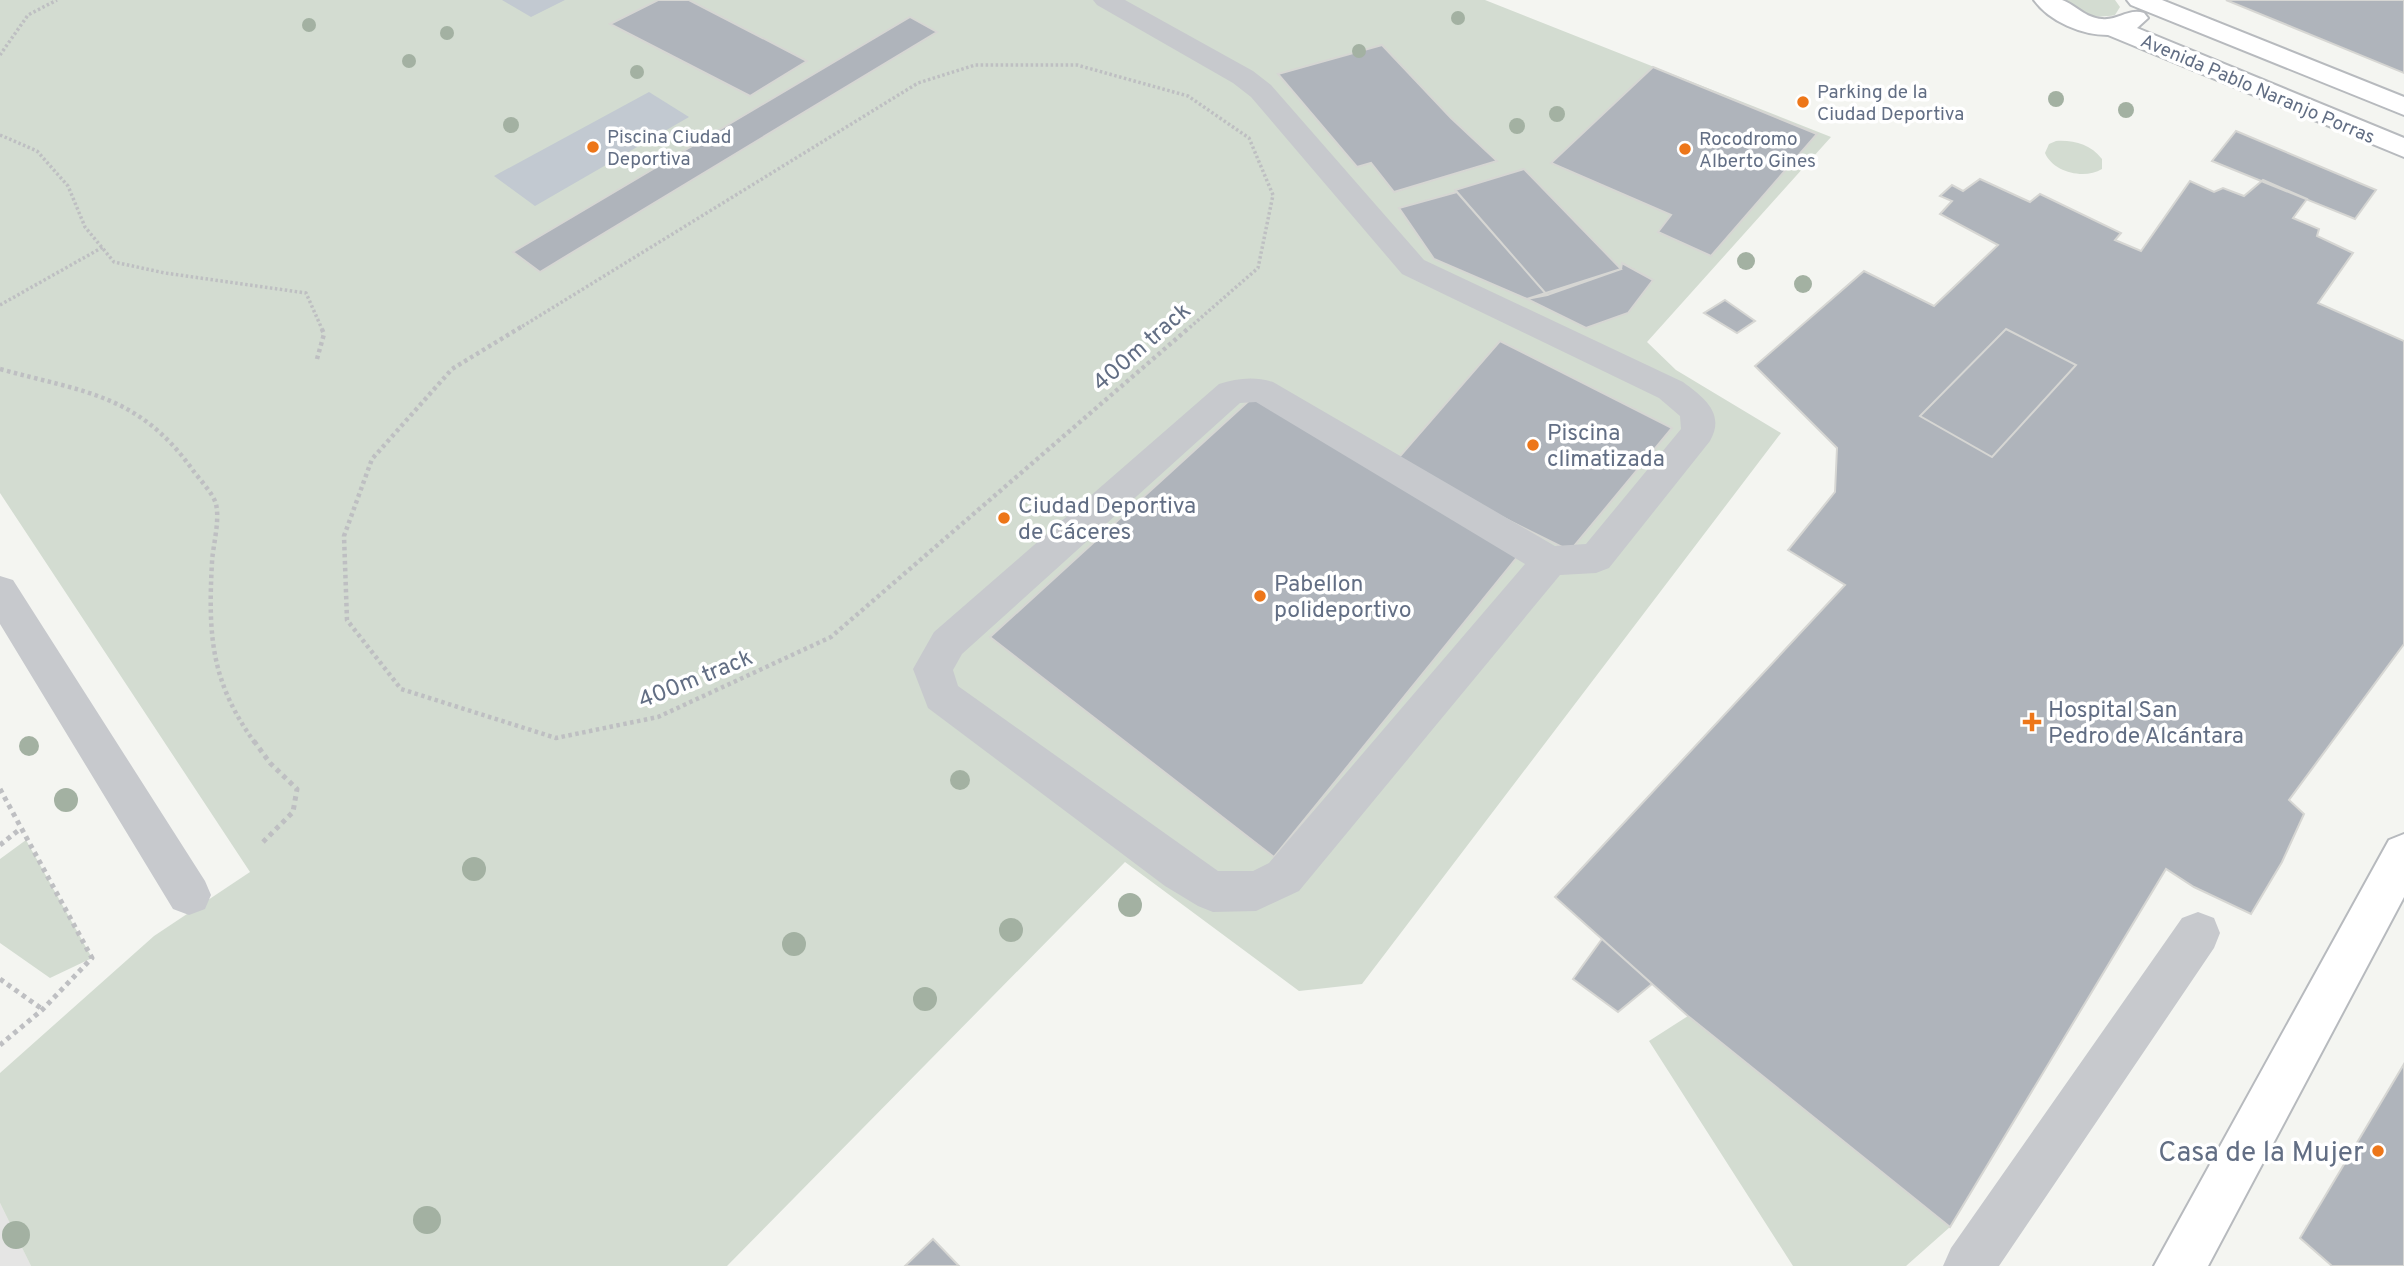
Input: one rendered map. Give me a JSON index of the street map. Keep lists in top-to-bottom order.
{
  "streets": {
    "main road": ["Avenida Pablo Naranjo Porras"],
    "path": ["400m track"]
  },
  "places": {
    "other": [
      "Parking de la Ciudad Deportiva",
      "Piscina Ciudad Deportiva",
      "Rocodromo Alberto Gines",
      "Piscina climatizada",
      "Ciudad Deportiva de Cáceres",
      "Pabellon polideportivo",
      "Casa de la Mujer"
    ],
    "health": ["Hospital San Pedro de Alcántara"]
  }
}
